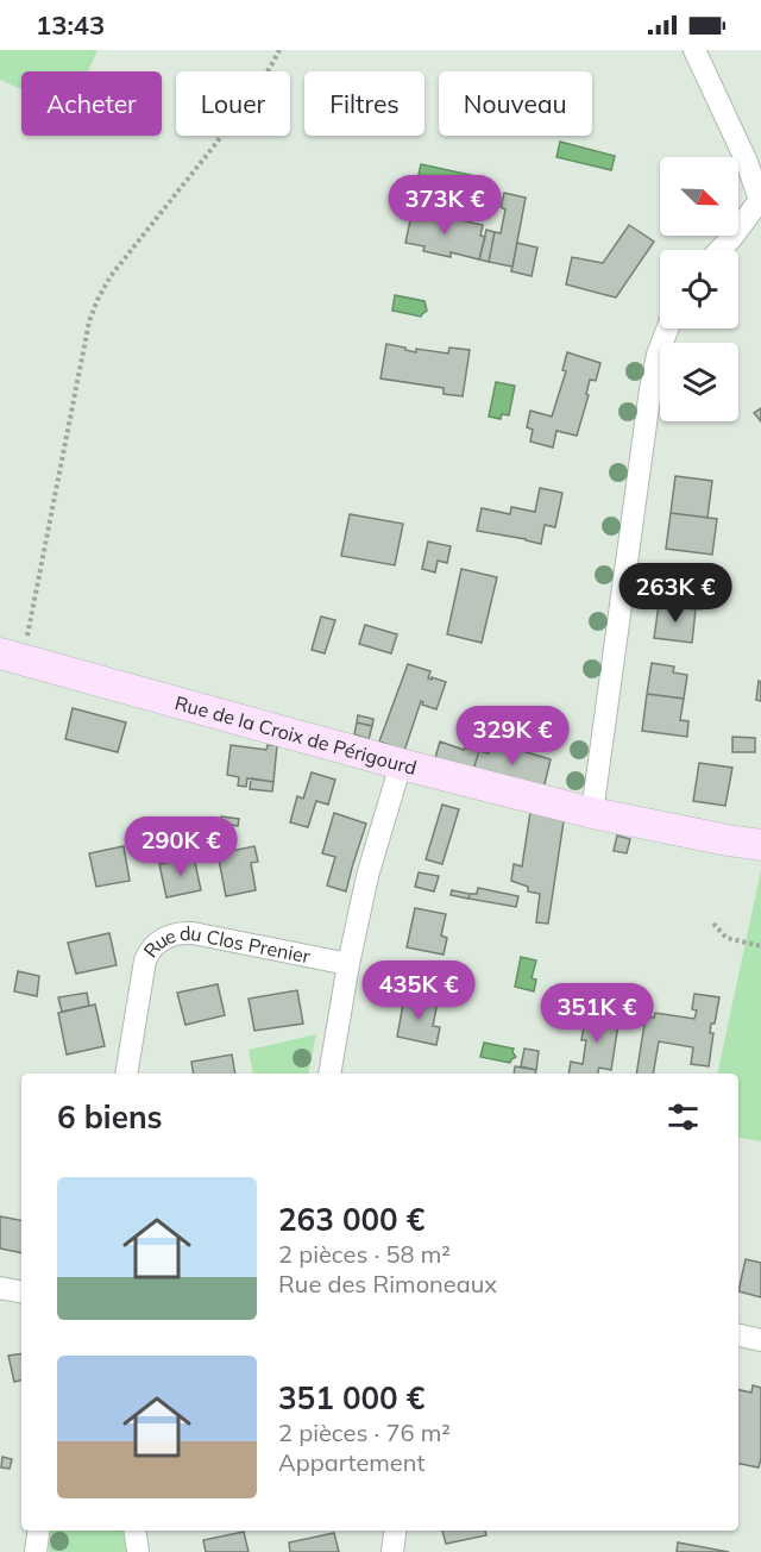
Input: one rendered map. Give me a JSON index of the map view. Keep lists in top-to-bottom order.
{
  "streets": {
    "street": ["Rue de la Croix de Périgourd", "Rue du Clos Prenier"]
  },
  "north": "bottom right",
  "page": {
    "status": "13:43",
    "chip": [
      "Acheter",
      "Louer",
      "Filtres",
      "Nouveau"
    ],
    "price": [
      "373K €",
      "263K €",
      "329K €",
      "290K €",
      "435K €",
      "351K €"
    ],
    "heading": "6 biens",
    "list": [
      {
        "name": "263 000 €",
        "note": "2 pièces · 58 m² · Rue des Rimoneaux"
      },
      {
        "name": "351 000 €",
        "note": "2 pièces · 76 m² · Appartement"
      }
    ]
  }
}
